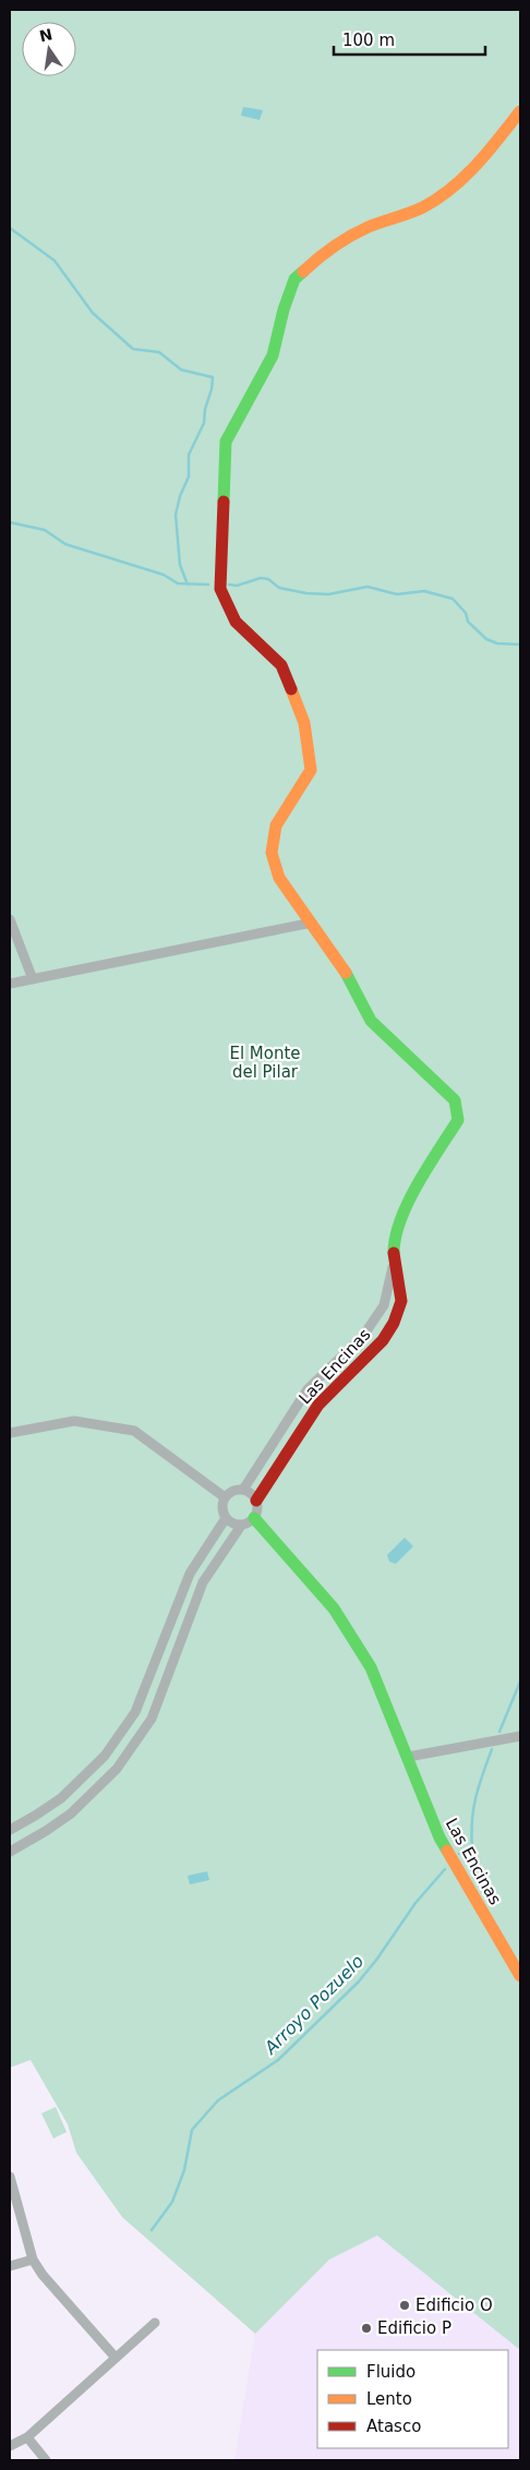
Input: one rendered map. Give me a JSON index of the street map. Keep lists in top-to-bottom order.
{
  "streets": {
    "street": ["Las Encinas"]
  },
  "water": ["Arroyo Pozuelo"],
  "parks": ["El Monte del Pilar"],
  "places": ["Edificio O", "Edificio P"],
  "legend": ["Fluido", "Lento", "Atasco"],
  "scale_bar": "100 m",
  "north": "top"
}
